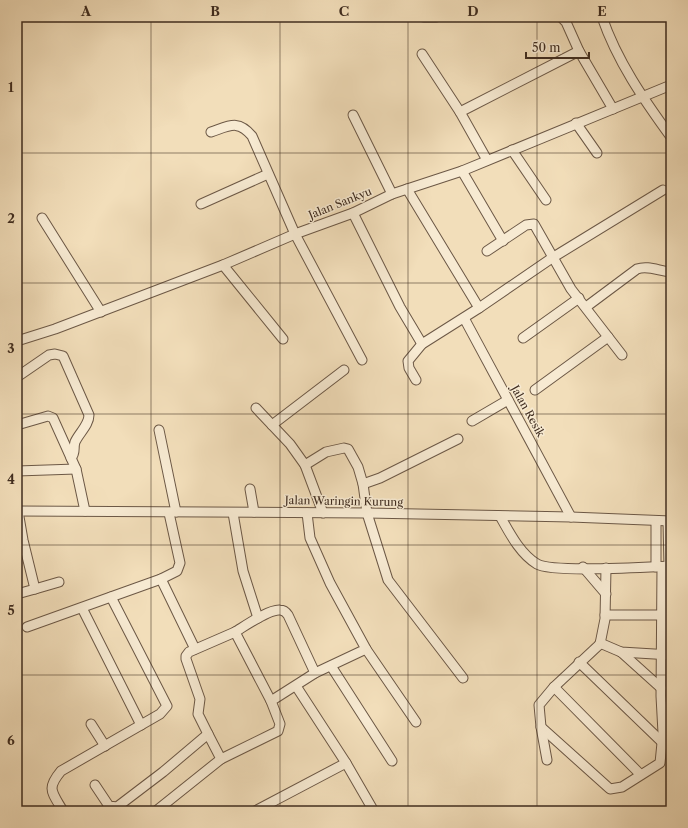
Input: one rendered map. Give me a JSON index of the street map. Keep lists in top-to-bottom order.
{
  "streets": {
    "street": ["Jalan Sankyu", "Jalan Resik", "Jalan Waringin Kurung"]
  },
  "crossings": [
    ["Jalan Resik", "Jalan Waringin Kurung"]
  ],
  "scale_bar": "50 m",
  "grid": {
    "columns": [
      "A",
      "B",
      "C",
      "D",
      "E"
    ],
    "rows": [
      "1",
      "2",
      "3",
      "4",
      "5",
      "6"
    ]
  }
}
